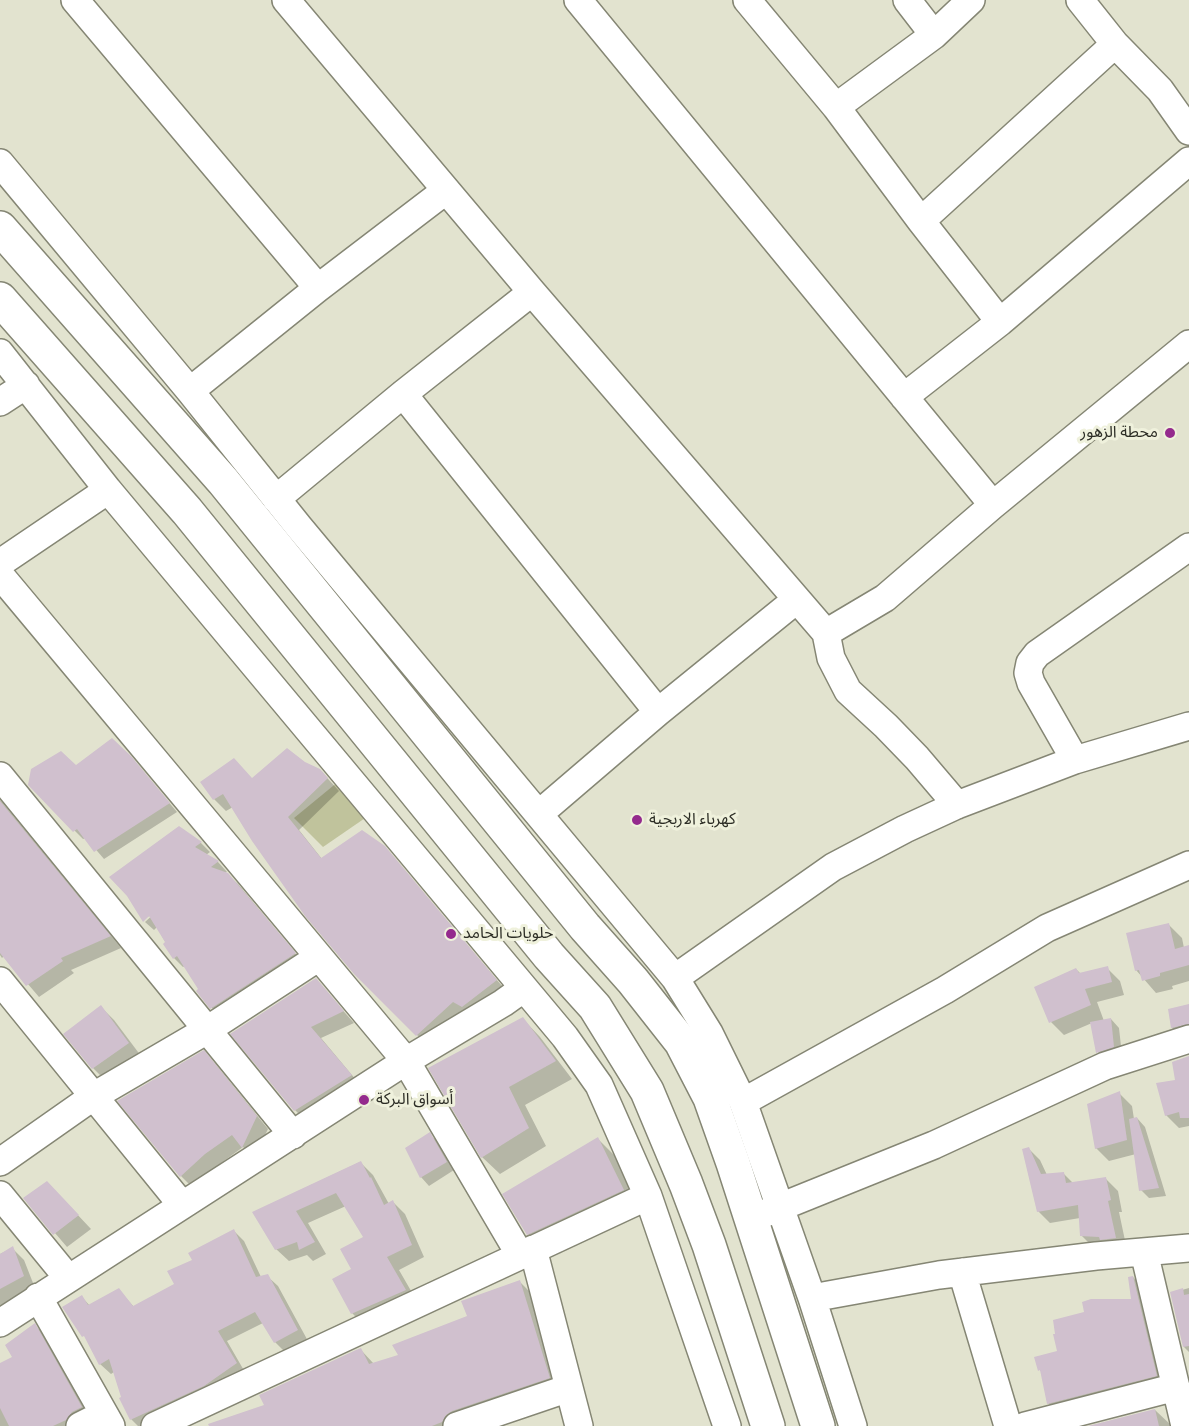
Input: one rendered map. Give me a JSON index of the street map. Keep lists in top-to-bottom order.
{
  "places": [
    "محطة الزهور",
    "كهرباء الاربجية",
    "حلويات الحامد",
    "أسواق البركة"
  ]
}
